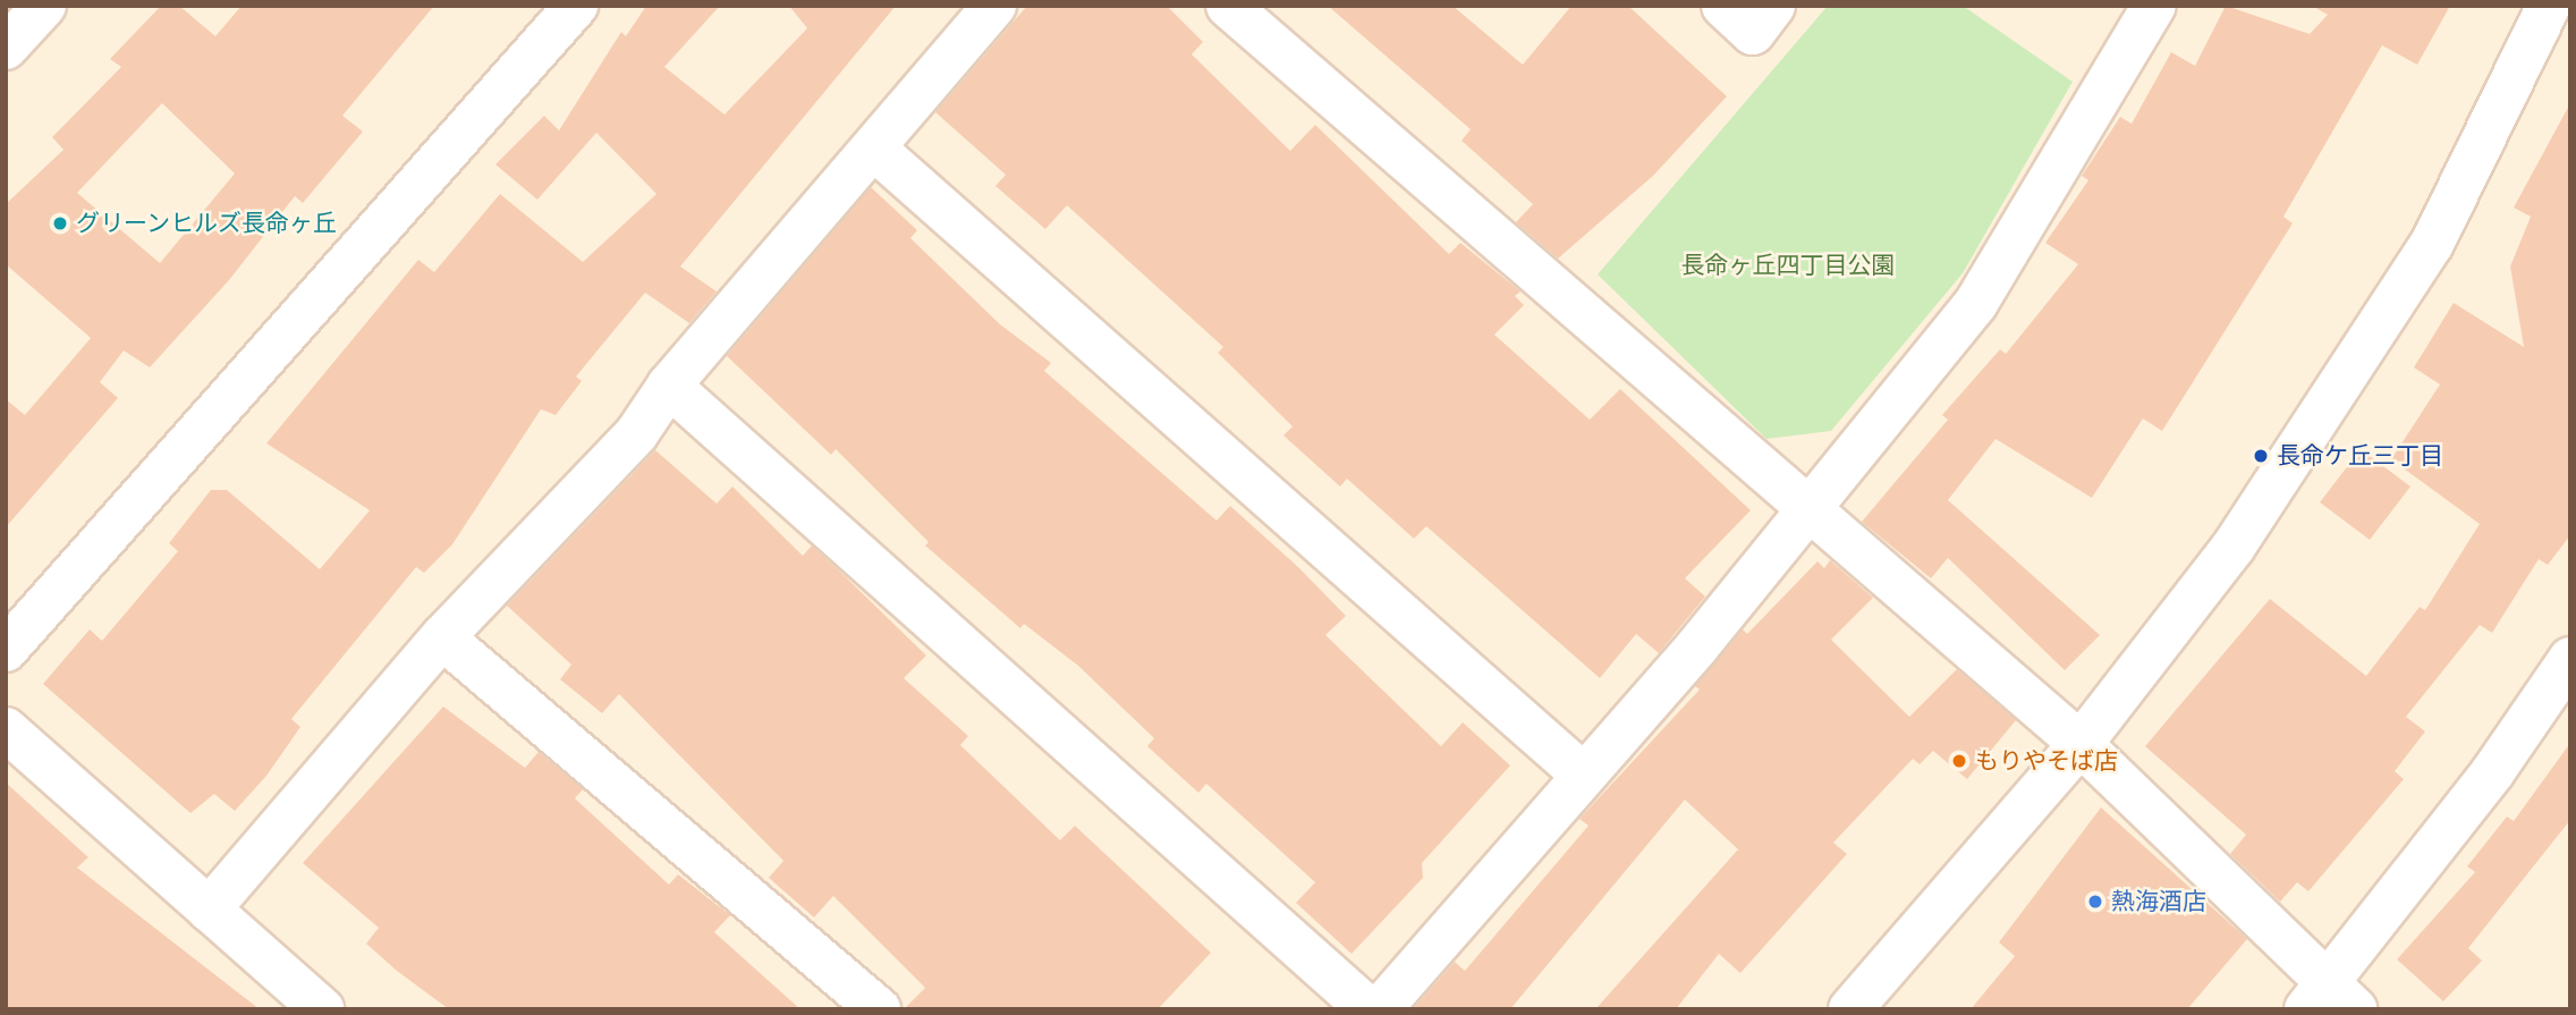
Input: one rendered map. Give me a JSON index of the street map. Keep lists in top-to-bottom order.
{
  "parks": ["長命ヶ丘四丁目公園"],
  "places": [
    "グリーンヒルズ長命ヶ丘",
    "長命ケ丘三丁目",
    "もりやそば店",
    "熱海酒店"
  ]
}
